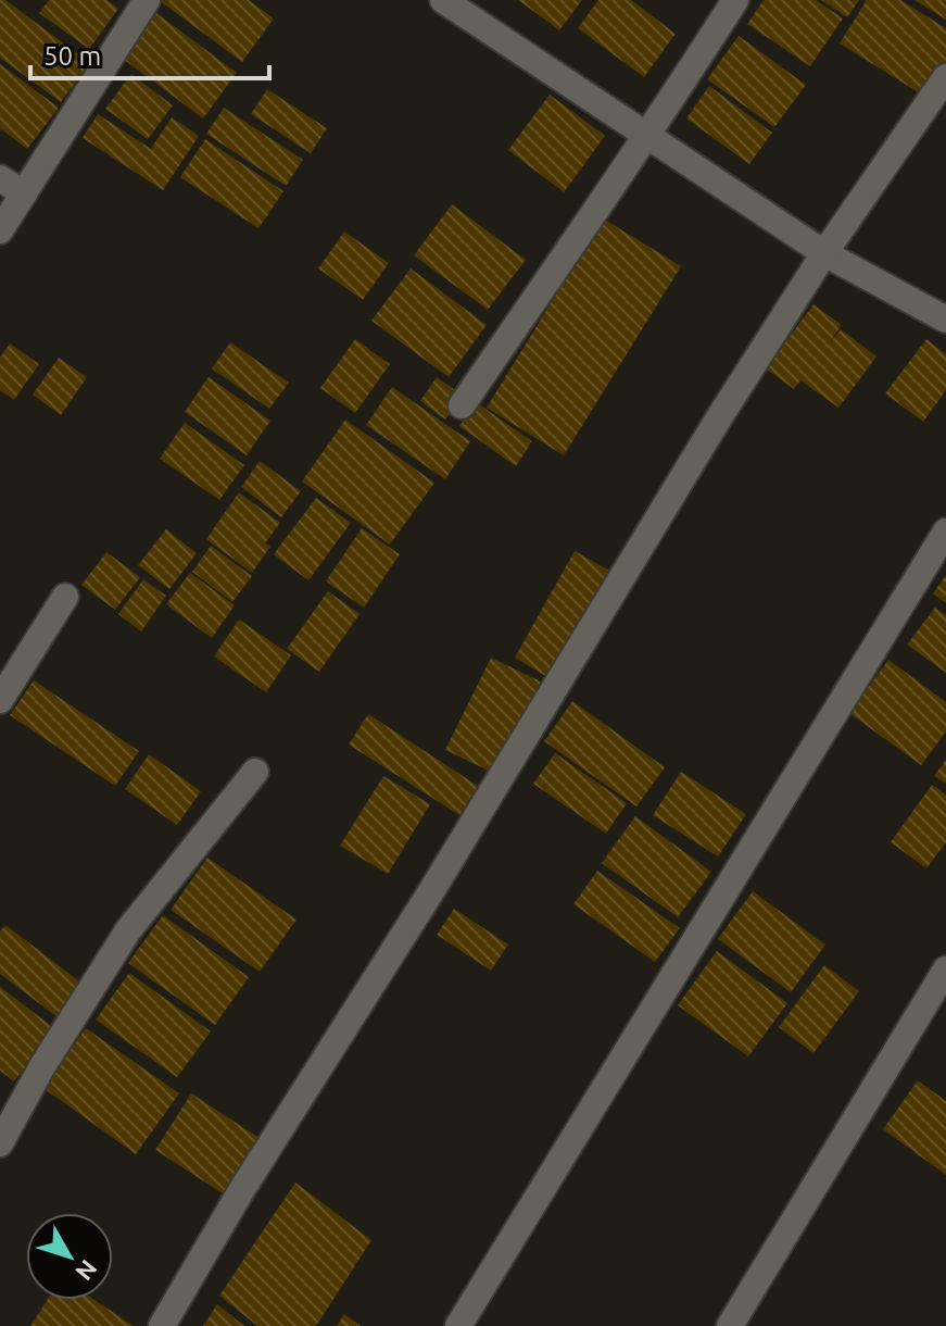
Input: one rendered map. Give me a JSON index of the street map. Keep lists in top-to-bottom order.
{
  "scale_bar": "50 m",
  "north": "bottom right"
}
